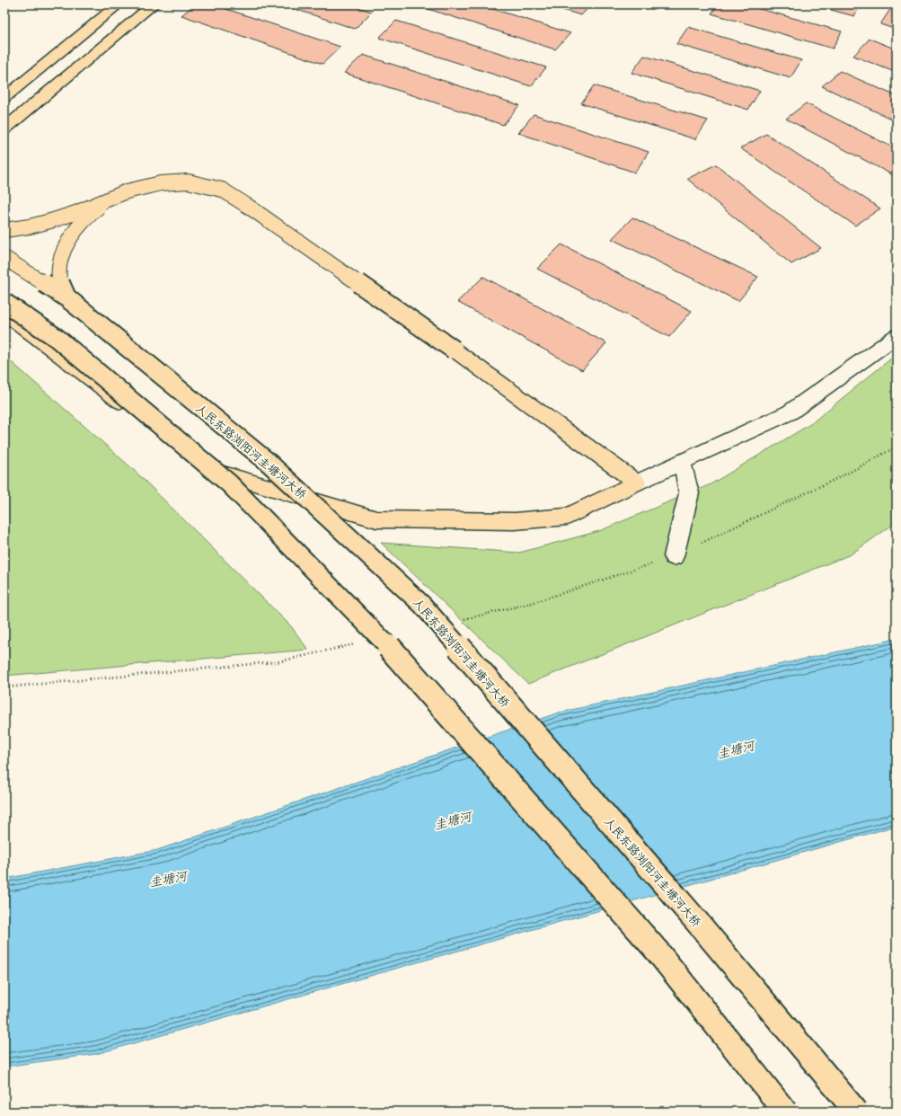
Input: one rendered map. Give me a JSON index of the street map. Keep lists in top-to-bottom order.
{
  "streets": {
    "main road": ["人民东路浏阳河圭塘河大桥"]
  },
  "water": ["圭塘河"]
}
